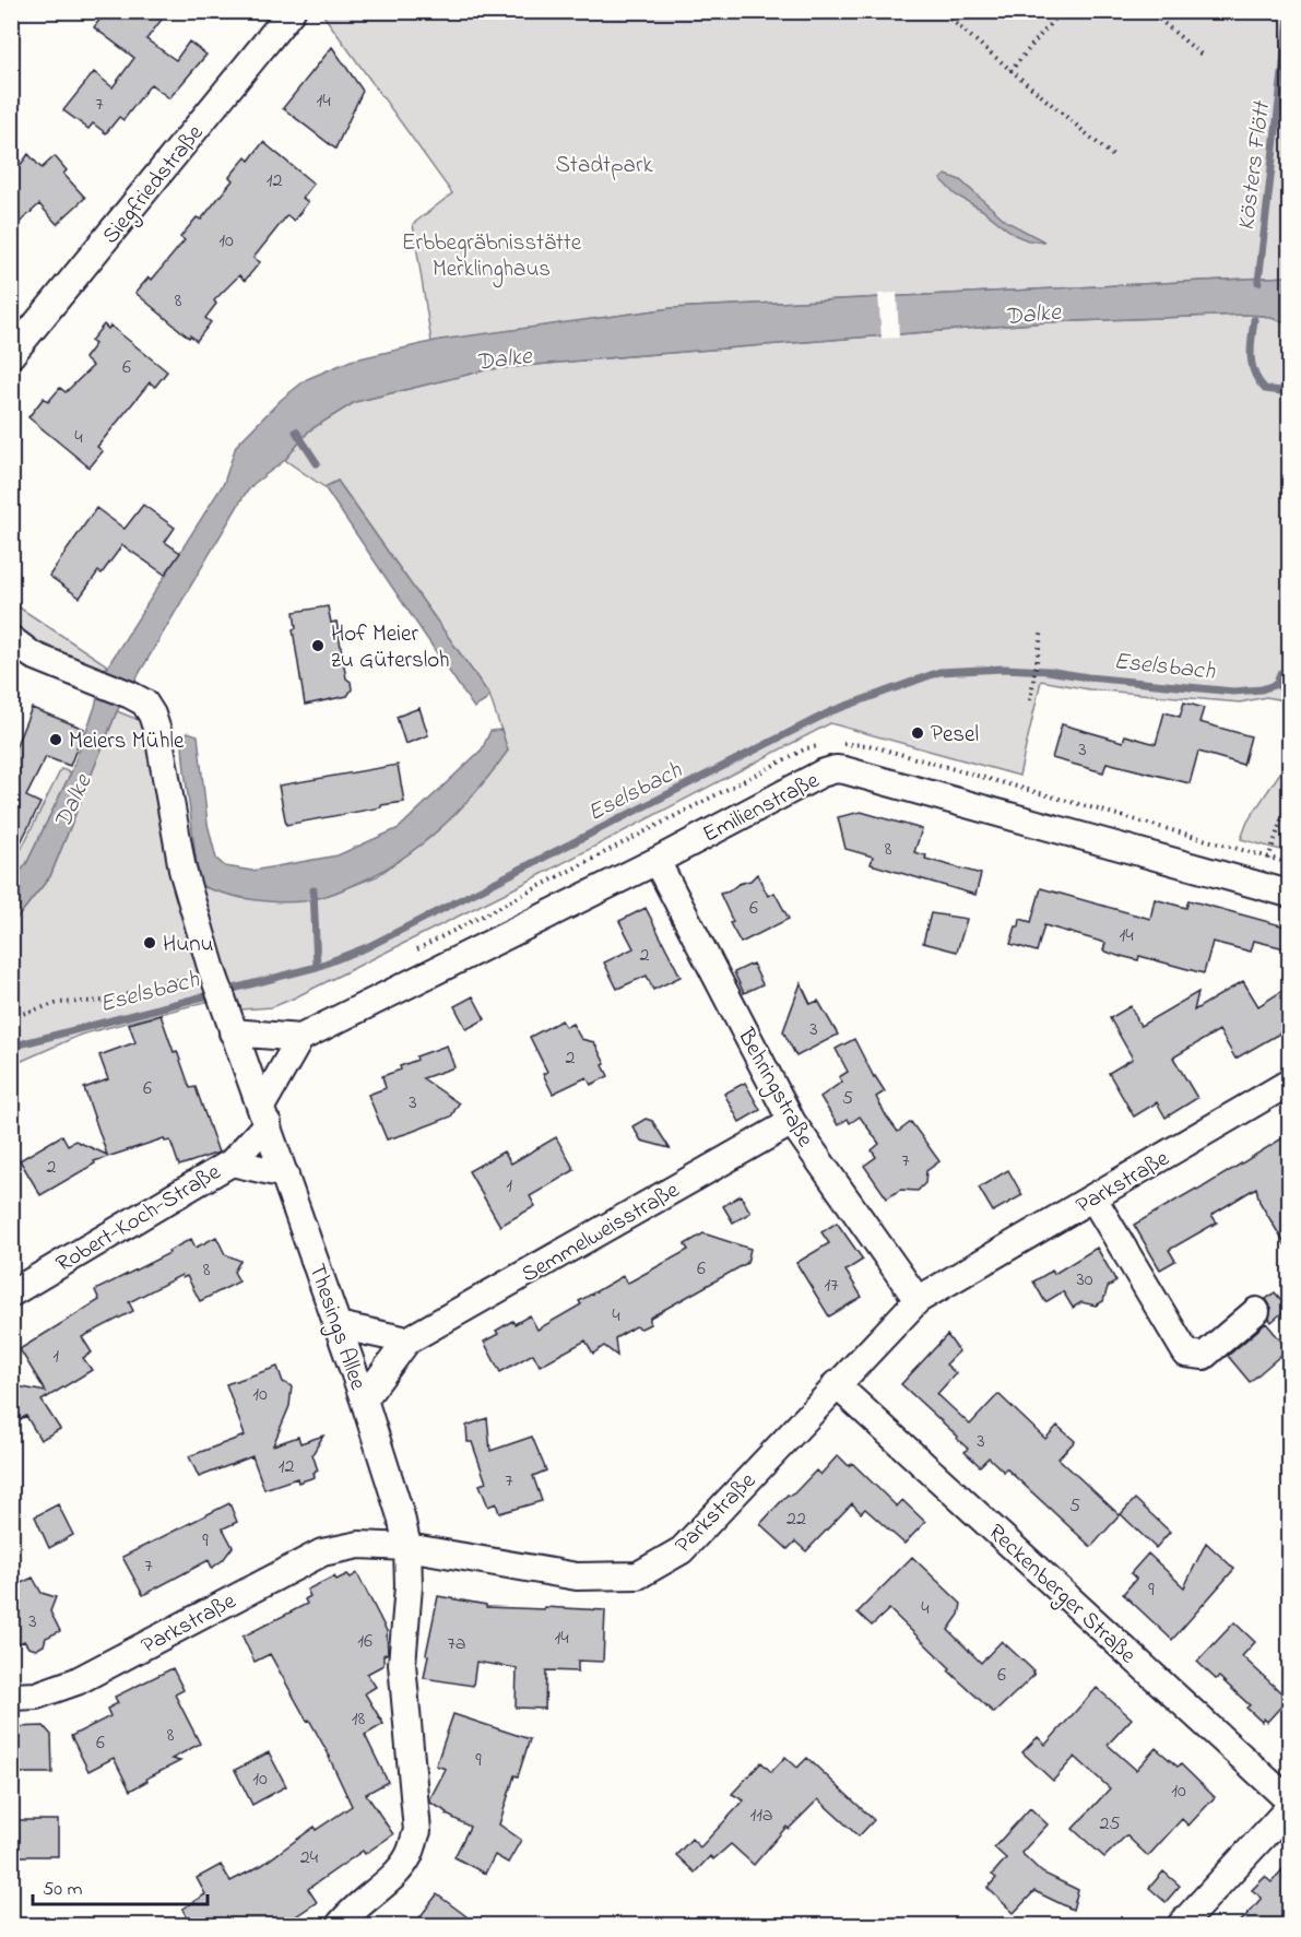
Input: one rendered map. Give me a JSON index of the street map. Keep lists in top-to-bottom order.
{
  "streets": {
    "street": [
      "Siegfriedstraße",
      "Emilienstraße",
      "Behringstraße",
      "Parkstraße",
      "Robert-Koch-Straße",
      "Semmelweisstraße",
      "Thesings Allee",
      "Reckenberger Straße"
    ]
  },
  "crossings": [
    ["Emilienstraße", "Behringstraße"],
    ["Behringstraße", "Parkstraße"],
    ["Behringstraße", "Semmelweisstraße"],
    ["Parkstraße", "Thesings Allee"],
    ["Parkstraße", "Reckenberger Straße"],
    ["Robert-Koch-Straße", "Thesings Allee"],
    ["Semmelweisstraße", "Thesings Allee"]
  ],
  "water": ["Kösters Flött", "Dalke", "Eselsbach"],
  "parks": ["Stadtpark", "Erbbegräbnisstätte Merklinghaus"],
  "places": [
    "Hof Meier zu Gütersloh",
    "Pesel",
    "Meiers Mühle",
    "Hunu"
  ],
  "house_numbers": [
    "14",
    "7",
    "12",
    "10",
    "8",
    "6",
    "4",
    "3",
    "8",
    "6",
    "14",
    "2",
    "3",
    "2",
    "6",
    "5",
    "3",
    "7",
    "2",
    "1",
    "6",
    "8",
    "30",
    "17",
    "4",
    "1",
    "10",
    "3",
    "12",
    "7",
    "5",
    "22",
    "9",
    "7",
    "9",
    "4",
    "3",
    "14",
    "16",
    "7a",
    "6",
    "18",
    "8",
    "6",
    "9",
    "10",
    "10",
    "11a",
    "25",
    "24"
  ],
  "scale_bar": "50 m"
}
